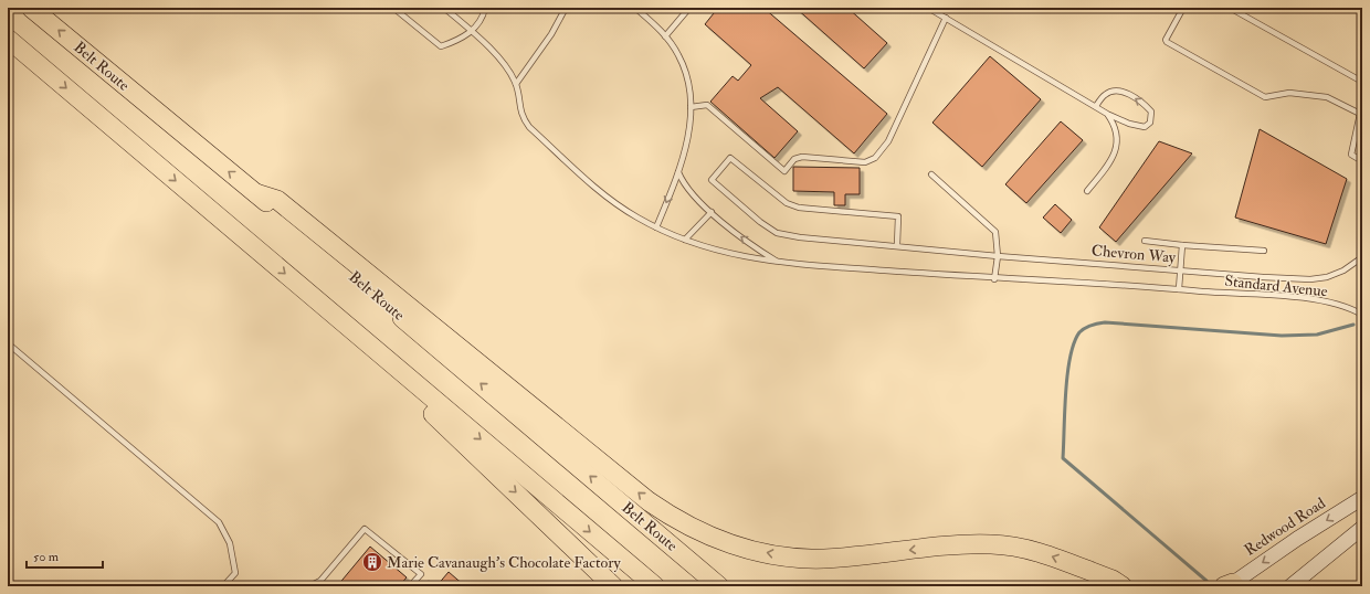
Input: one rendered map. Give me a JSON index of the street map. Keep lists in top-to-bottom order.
{
  "streets": {
    "highway": ["Belt Route"],
    "main road": ["Redwood Road"],
    "lane": ["Chevron Way", "Standard Avenue"]
  },
  "places": {
    "building": ["Marie Cavanaugh's Chocolate Factory"]
  },
  "scale_bar": "50 m"
}
